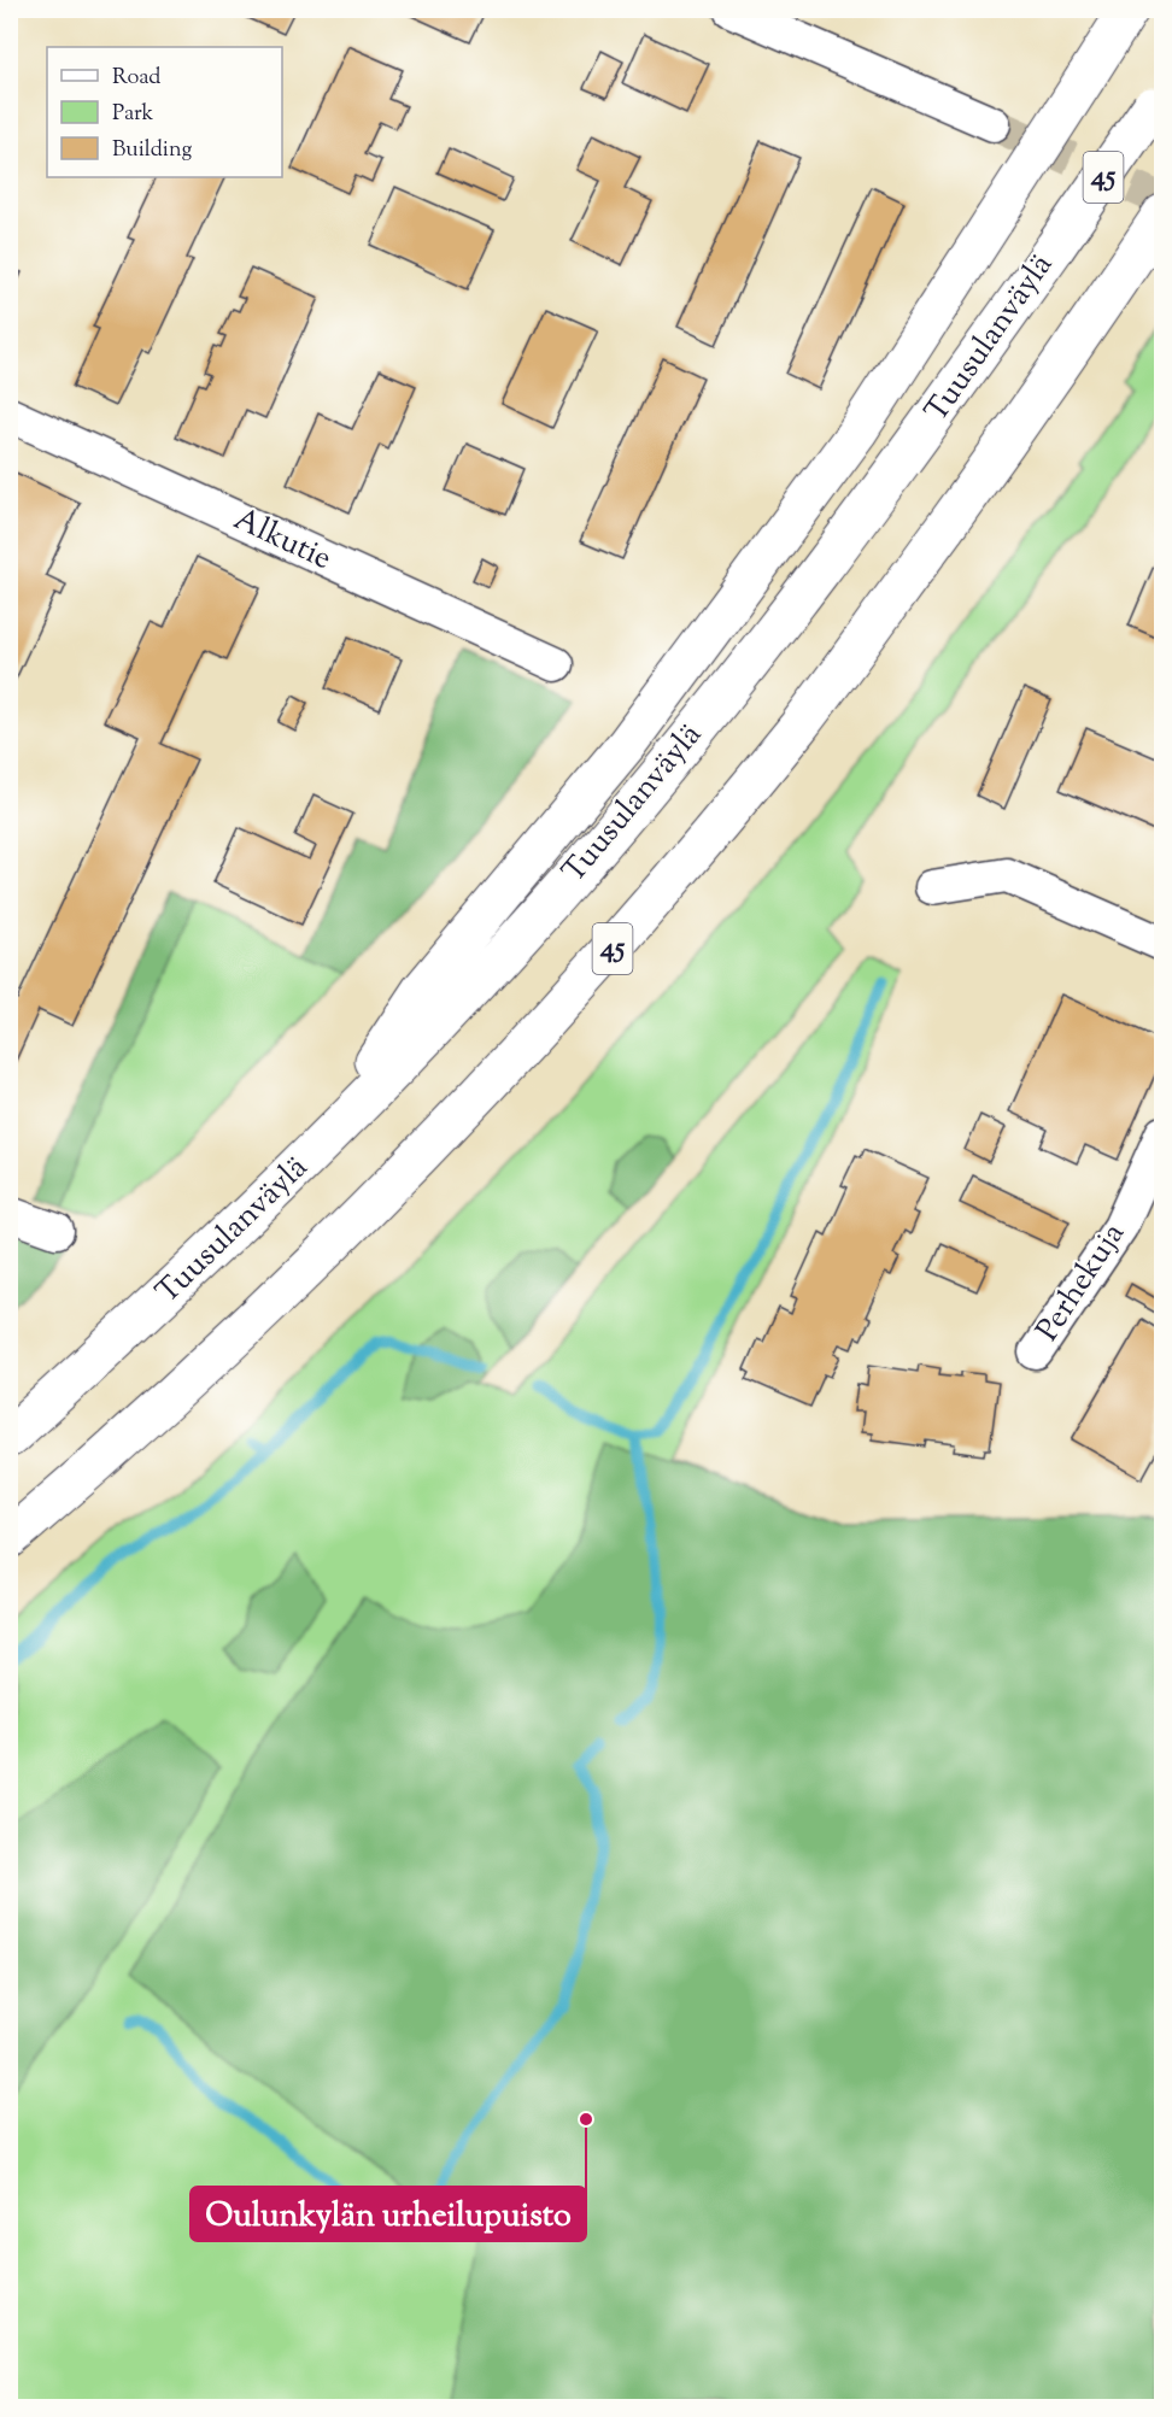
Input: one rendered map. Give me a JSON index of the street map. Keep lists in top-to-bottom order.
{
  "streets": {
    "highway": ["45", "Tuusulanväylä"],
    "street": ["Alkutie", "Perhekuja"]
  },
  "places": ["Oulunkylän urheilupuisto"],
  "legend": ["Road", "Park", "Building"]
}
